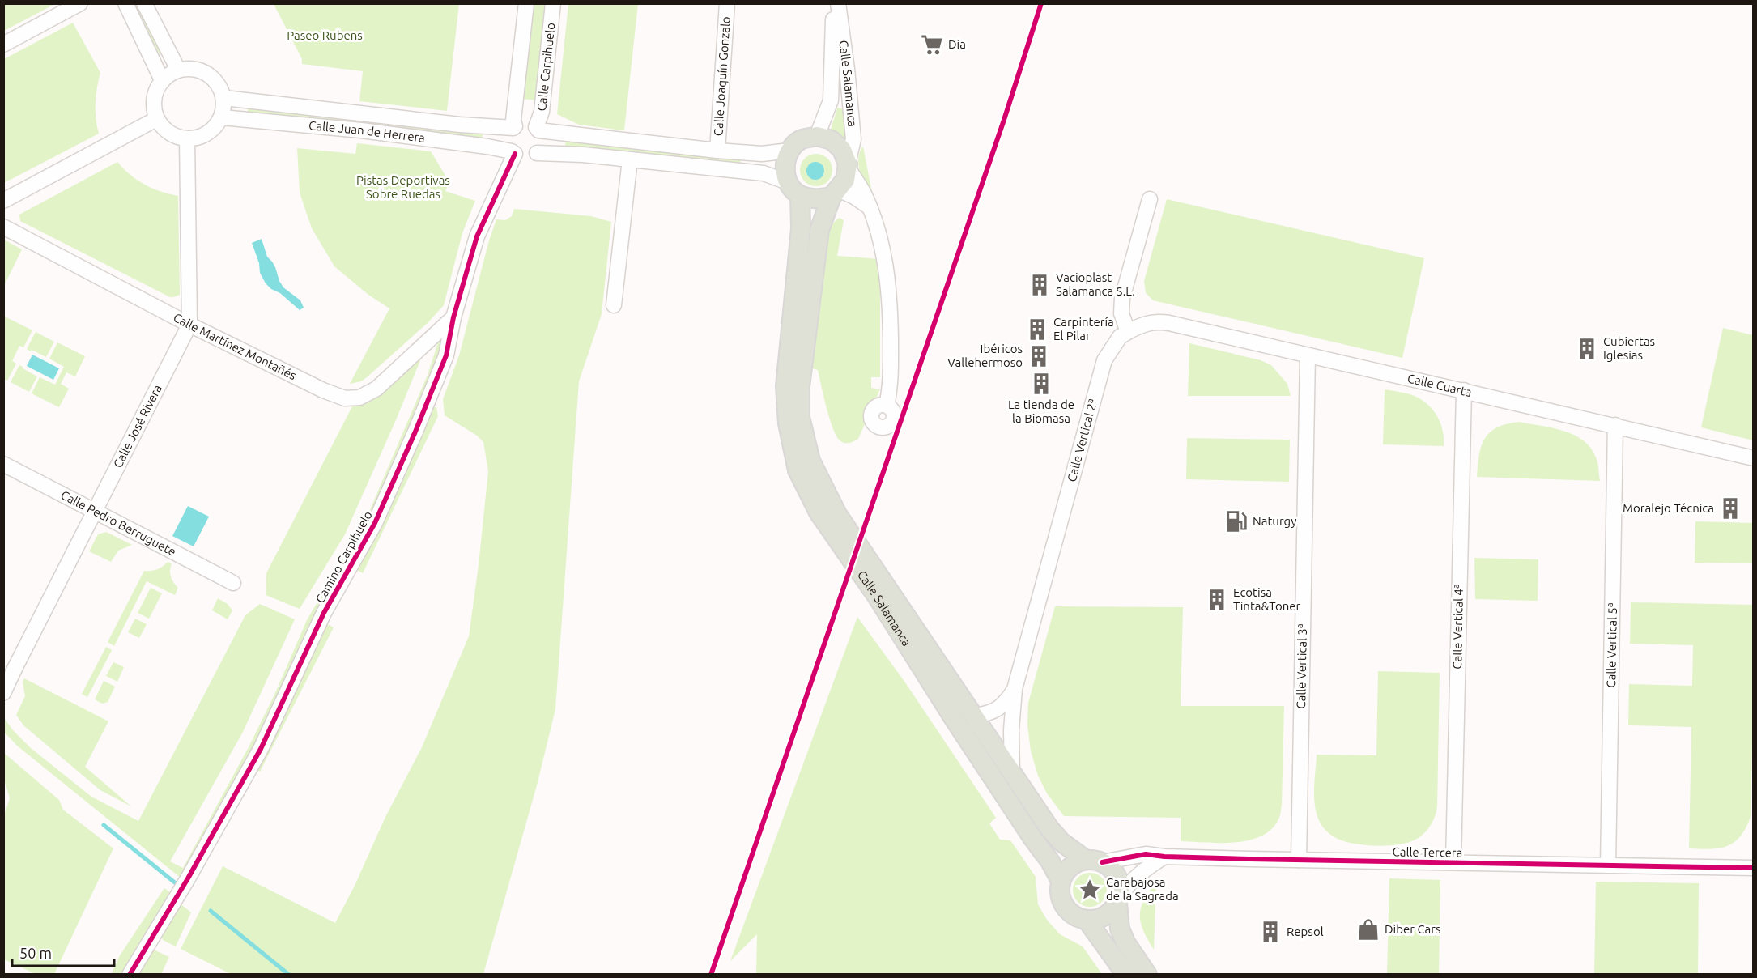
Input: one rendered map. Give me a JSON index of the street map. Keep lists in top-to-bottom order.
{
  "streets": {
    "main road": ["Calle Salamanca"],
    "street": [
      "Calle Carpihuelo",
      "Calle Joaquín Gonzalo",
      "Calle Juan de Herrera",
      "Calle Martínez Montañés",
      "Calle Cuarta",
      "Calle José Rivera",
      "Calle Vertical 2ª",
      "Calle Pedro Berruguete",
      "Camino Carpihuelo",
      "Calle Vertical 4ª",
      "Calle Vertical 5ª",
      "Calle Vertical 3ª",
      "Calle Tercera"
    ]
  },
  "crossings": [
    ["Calle Carpihuelo", "Calle Juan de Herrera"],
    ["Calle Carpihuelo", "Camino Carpihuelo"],
    ["Calle Salamanca", "Calle Vertical 2ª"],
    ["Calle Salamanca", "Calle Tercera"],
    ["Calle Juan de Herrera", "Calle José Rivera"],
    ["Calle Juan de Herrera", "Camino Carpihuelo"],
    ["Calle Martínez Montañés", "Calle José Rivera"],
    ["Calle Martínez Montañés", "Camino Carpihuelo"],
    ["Calle Cuarta", "Calle Vertical 2ª"],
    ["Calle Cuarta", "Calle Vertical 4ª"],
    ["Calle Cuarta", "Calle Vertical 5ª"],
    ["Calle Cuarta", "Calle Vertical 3ª"],
    ["Calle José Rivera", "Calle Pedro Berruguete"],
    ["Calle Vertical 4ª", "Calle Tercera"],
    ["Calle Vertical 5ª", "Calle Tercera"],
    ["Calle Vertical 3ª", "Calle Tercera"]
  ],
  "parks": ["Paseo Rubens", "Pistas Deportivas Sobre Ruedas"],
  "places": {
    "supermarket": ["Dia"],
    "building": [
      "Vacioplast Salamanca S.L.",
      "Carpintería El Pilar",
      "Cubiertas Iglesias",
      "Ibéricos Vallehermoso",
      "La tienda de la Biomasa",
      "Moralejo Técnica",
      "Ecotisa Tinta&Toner",
      "Repsol"
    ],
    "fuel station": ["Naturgy"],
    "place": ["Carabajosa de la Sagrada"],
    "shop": ["Diber Cars"]
  },
  "scale_bar": "50 m"
}
